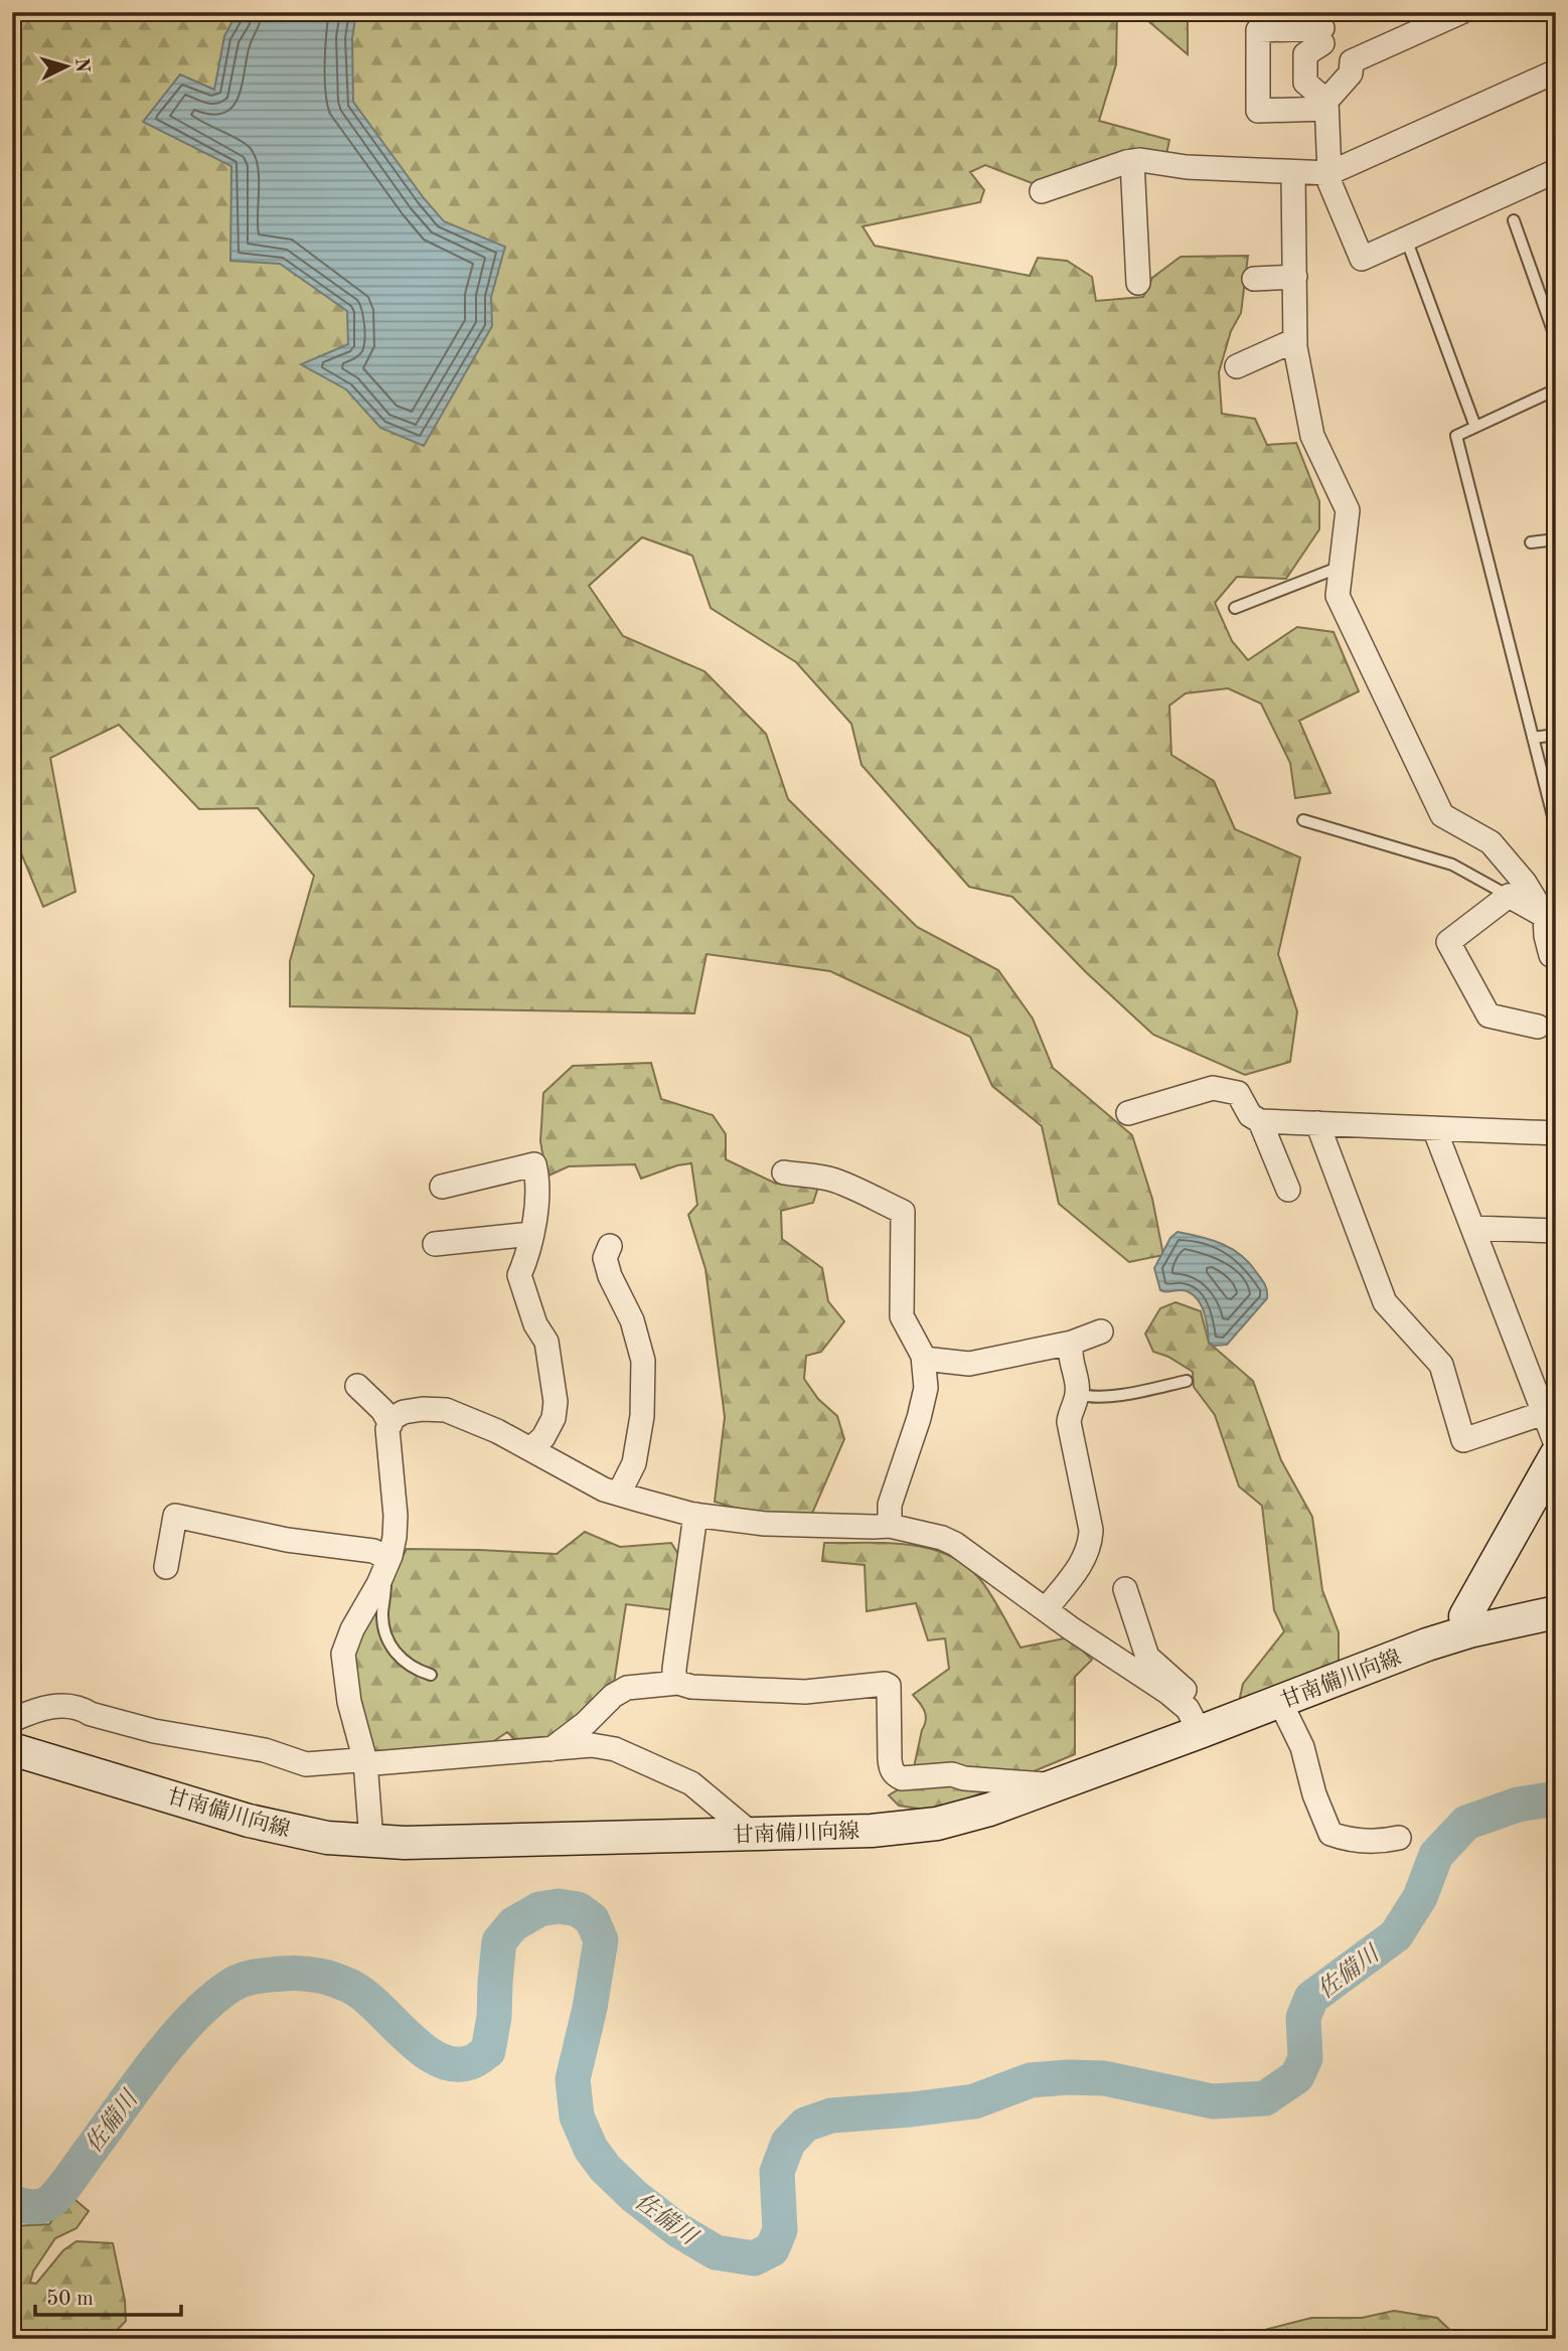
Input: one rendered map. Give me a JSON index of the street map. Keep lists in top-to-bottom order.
{
  "streets": {
    "main road": ["甘南備川向線"]
  },
  "water": ["佐備川"],
  "scale_bar": "50 m",
  "north": "right"
}
